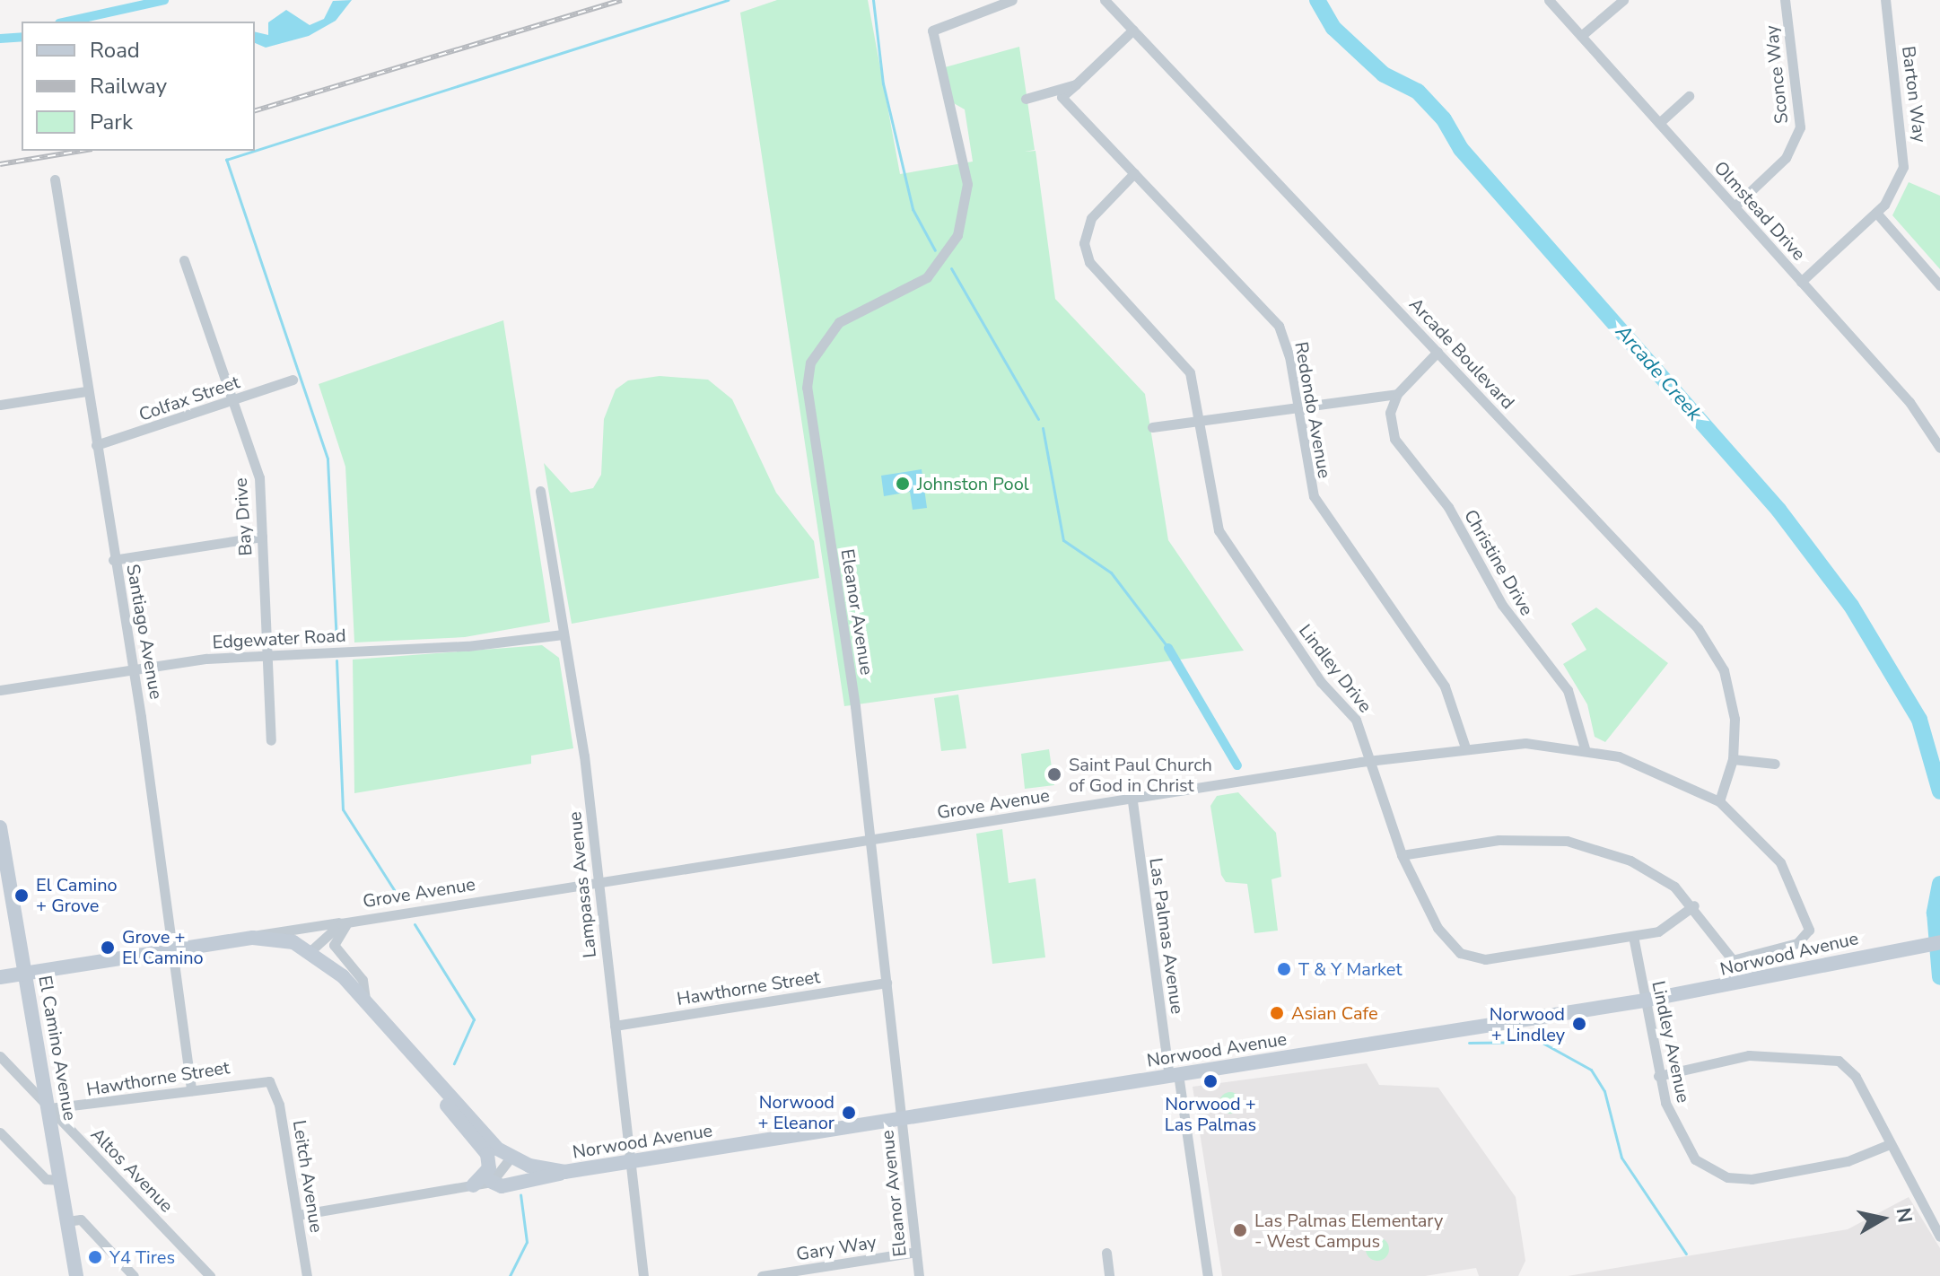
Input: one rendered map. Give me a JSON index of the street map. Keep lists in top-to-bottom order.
{
  "streets": {
    "main road": ["Grove Avenue", "Norwood Avenue", "El Camino Avenue"],
    "street": [
      "Sconce Way",
      "Barton Way",
      "Olmstead Drive",
      "Arcade Boulevard",
      "Colfax Street",
      "Redondo Avenue",
      "Bay Drive",
      "Christine Drive",
      "Eleanor Avenue",
      "Santiago Avenue",
      "Edgewater Road",
      "Lindley Drive",
      "Lampasas Avenue",
      "Las Palmas Avenue",
      "Hawthorne Street",
      "Lindley Avenue",
      "Altos Avenue",
      "Leitch Avenue",
      "Gary Way"
    ]
  },
  "crossings": [
    ["Sconce Way", "Olmstead Drive"],
    ["Barton Way", "Olmstead Drive"],
    ["Arcade Boulevard", "Grove Avenue"],
    ["Colfax Street", "Bay Drive"],
    ["Colfax Street", "Santiago Avenue"],
    ["Redondo Avenue", "Lindley Drive"],
    ["Redondo Avenue", "Grove Avenue"],
    ["Bay Drive", "Edgewater Road"],
    ["Christine Drive", "Grove Avenue"],
    ["Eleanor Avenue", "Grove Avenue"],
    ["Eleanor Avenue", "Norwood Avenue"],
    ["Eleanor Avenue", "Hawthorne Street"],
    ["Eleanor Avenue", "Gary Way"],
    ["Santiago Avenue", "Edgewater Road"],
    ["Santiago Avenue", "Grove Avenue"],
    ["Santiago Avenue", "Hawthorne Street"],
    ["Edgewater Road", "Lampasas Avenue"],
    ["Lindley Drive", "Grove Avenue"],
    ["Lindley Drive", "Lindley Avenue"],
    ["Grove Avenue", "Lampasas Avenue"],
    ["Grove Avenue", "Las Palmas Avenue"],
    ["Grove Avenue", "El Camino Avenue"],
    ["Lampasas Avenue", "Norwood Avenue"],
    ["Lampasas Avenue", "Hawthorne Street"],
    ["Las Palmas Avenue", "Norwood Avenue"],
    ["Norwood Avenue", "Lindley Avenue"],
    ["Hawthorne Street", "El Camino Avenue"],
    ["Hawthorne Street", "Altos Avenue"],
    ["Hawthorne Street", "Leitch Avenue"],
    ["El Camino Avenue", "Altos Avenue"]
  ],
  "water": ["Arcade Creek"],
  "places": [
    "Johnston Pool",
    "Saint Paul Church of God in Christ",
    "El Camino + Grove",
    "Grove + El Camino",
    "T & Y Market",
    "Asian Cafe",
    "Norwood + Lindley",
    "Norwood + Las Palmas",
    "Norwood + Eleanor",
    "Las Palmas Elementary - West Campus",
    "Y4 Tires"
  ],
  "legend": ["Road", "Railway", "Park"],
  "north": "right"
}
